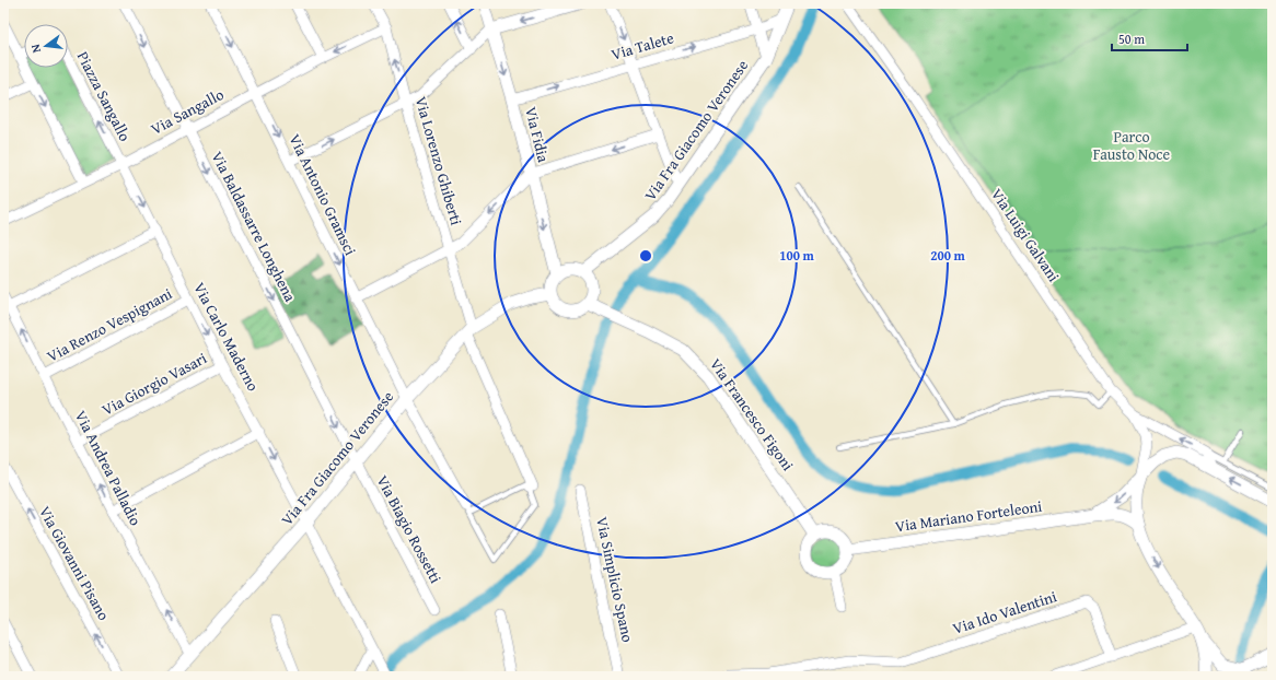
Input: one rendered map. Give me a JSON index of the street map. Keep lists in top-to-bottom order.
{
  "streets": {
    "street": [
      "Via Talete",
      "Piazza Sangallo",
      "Via Sangallo",
      "Via Fra Giacomo Veronese",
      "Via Fidia",
      "Via Lorenzo Ghiberti",
      "Via Antonio Gramsci",
      "Via Baldassarre Longhena",
      "Via Luigi Galvani",
      "Via Renzo Vespignani",
      "Via Carlo Maderno",
      "Via Giorgio Vasari",
      "Via Francesco Figoni",
      "Via Andrea Palladio",
      "Via Mariano Forteleoni",
      "Via Biagio Rossetti",
      "Via Giovanni Pisano",
      "Via Simplicio Spano",
      "Via Ido Valentini"
    ]
  },
  "crossings": [
    ["Via Talete", "Via Fra Giacomo Veronese"],
    ["Via Talete", "Via Fidia"],
    ["Piazza Sangallo", "Via Sangallo"],
    ["Piazza Sangallo", "Via Carlo Maderno"],
    ["Via Sangallo", "Via Lorenzo Ghiberti"],
    ["Via Sangallo", "Via Antonio Gramsci"],
    ["Via Sangallo", "Via Baldassarre Longhena"],
    ["Via Sangallo", "Via Carlo Maderno"],
    ["Via Fra Giacomo Veronese", "Via Fidia"],
    ["Via Fra Giacomo Veronese", "Via Lorenzo Ghiberti"],
    ["Via Fra Giacomo Veronese", "Via Antonio Gramsci"],
    ["Via Fra Giacomo Veronese", "Via Baldassarre Longhena"],
    ["Via Fra Giacomo Veronese", "Via Carlo Maderno"],
    ["Via Fra Giacomo Veronese", "Via Francesco Figoni"],
    ["Via Fra Giacomo Veronese", "Via Andrea Palladio"],
    ["Via Fra Giacomo Veronese", "Via Biagio Rossetti"],
    ["Via Fidia", "Via Francesco Figoni"],
    ["Via Baldassarre Longhena", "Via Biagio Rossetti"],
    ["Via Renzo Vespignani", "Via Carlo Maderno"],
    ["Via Renzo Vespignani", "Via Andrea Palladio"],
    ["Via Carlo Maderno", "Via Giorgio Vasari"],
    ["Via Giorgio Vasari", "Via Andrea Palladio"],
    ["Via Francesco Figoni", "Via Mariano Forteleoni"]
  ],
  "one_way": [
    "Via Fidia",
    "Via Antonio Gramsci",
    "Via Baldassarre Longhena",
    "Via Carlo Maderno",
    "Via Andrea Palladio",
    "Via Giovanni Pisano"
  ],
  "parks": ["Parco Fausto Noce"],
  "scale_bar": "50 m",
  "north": "left",
  "rings": ["100 m", "200 m"]
}
